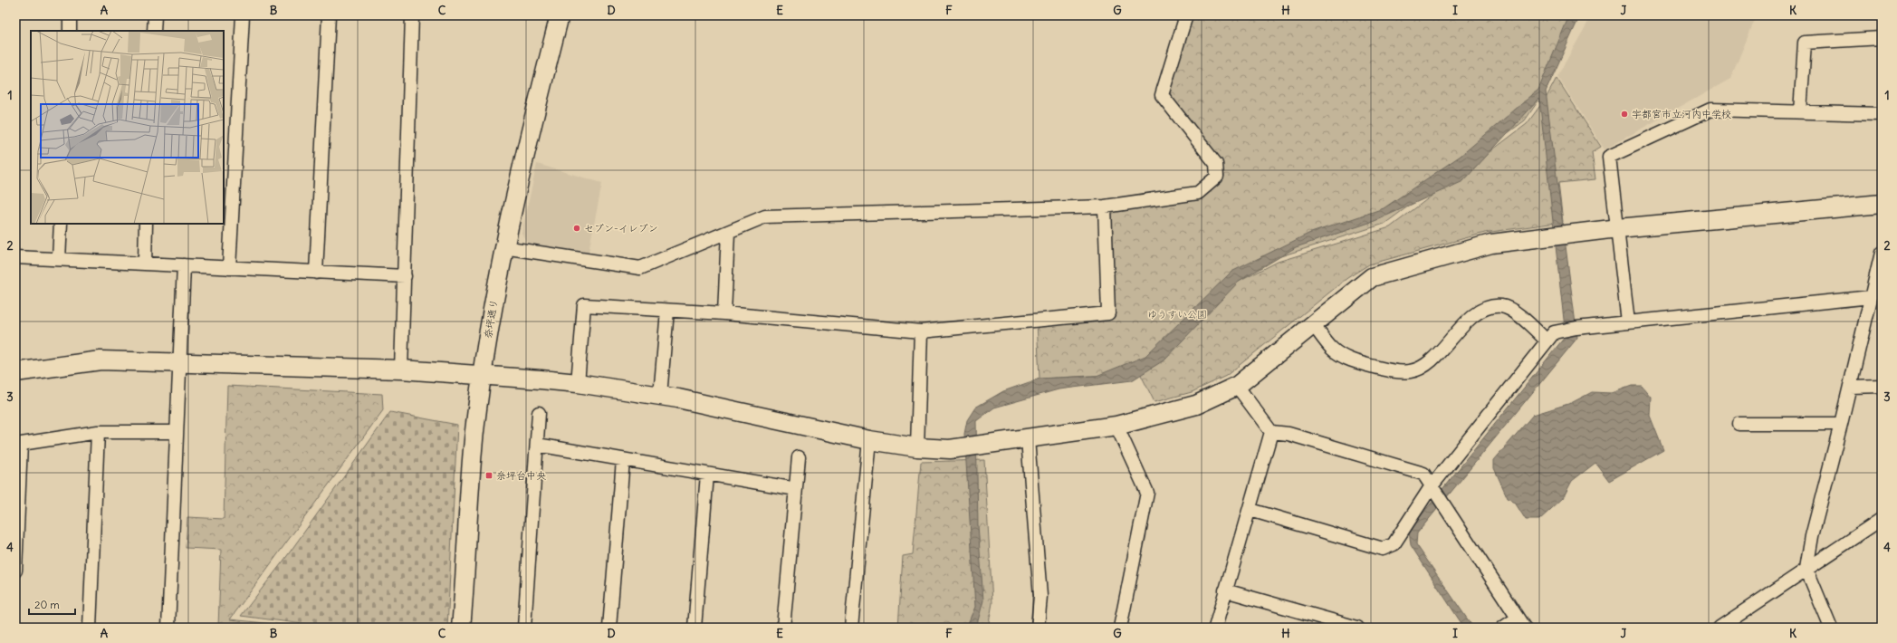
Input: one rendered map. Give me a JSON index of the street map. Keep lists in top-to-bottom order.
{
  "streets": {
    "street": ["奈坪通り"]
  },
  "parks": ["ゆうすい公園"],
  "places": {
    "other": ["宇都宮市立河内中学校", "セブン-イレブン"],
    "transit": ["奈坪台中央"]
  },
  "scale_bar": "20 m",
  "grid": {
    "columns": [
      "A",
      "B",
      "C",
      "D",
      "E",
      "F",
      "G",
      "H",
      "I",
      "J",
      "K"
    ],
    "rows": [
      "1",
      "2",
      "3",
      "4"
    ]
  }
}
